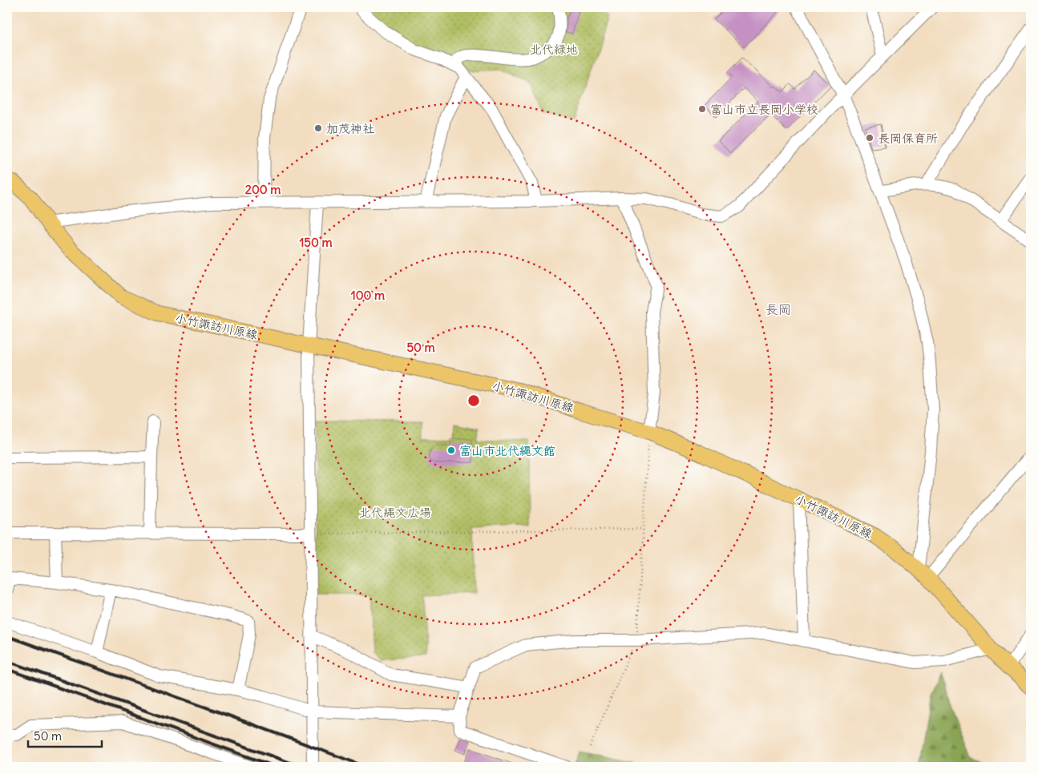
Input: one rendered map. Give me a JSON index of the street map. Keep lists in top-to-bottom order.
{
  "streets": {
    "main road": ["小竹諏訪川原線"]
  },
  "districts": ["長岡"],
  "parks": ["北代緑地", "北代縄文広場"],
  "places": [
    "富山市立長岡小学校",
    "加茂神社",
    "長岡保育所",
    "富山市北代縄文館"
  ],
  "scale_bar": "50 m",
  "rings": [
    "200 m",
    "150 m",
    "100 m",
    "50 m"
  ]
}
